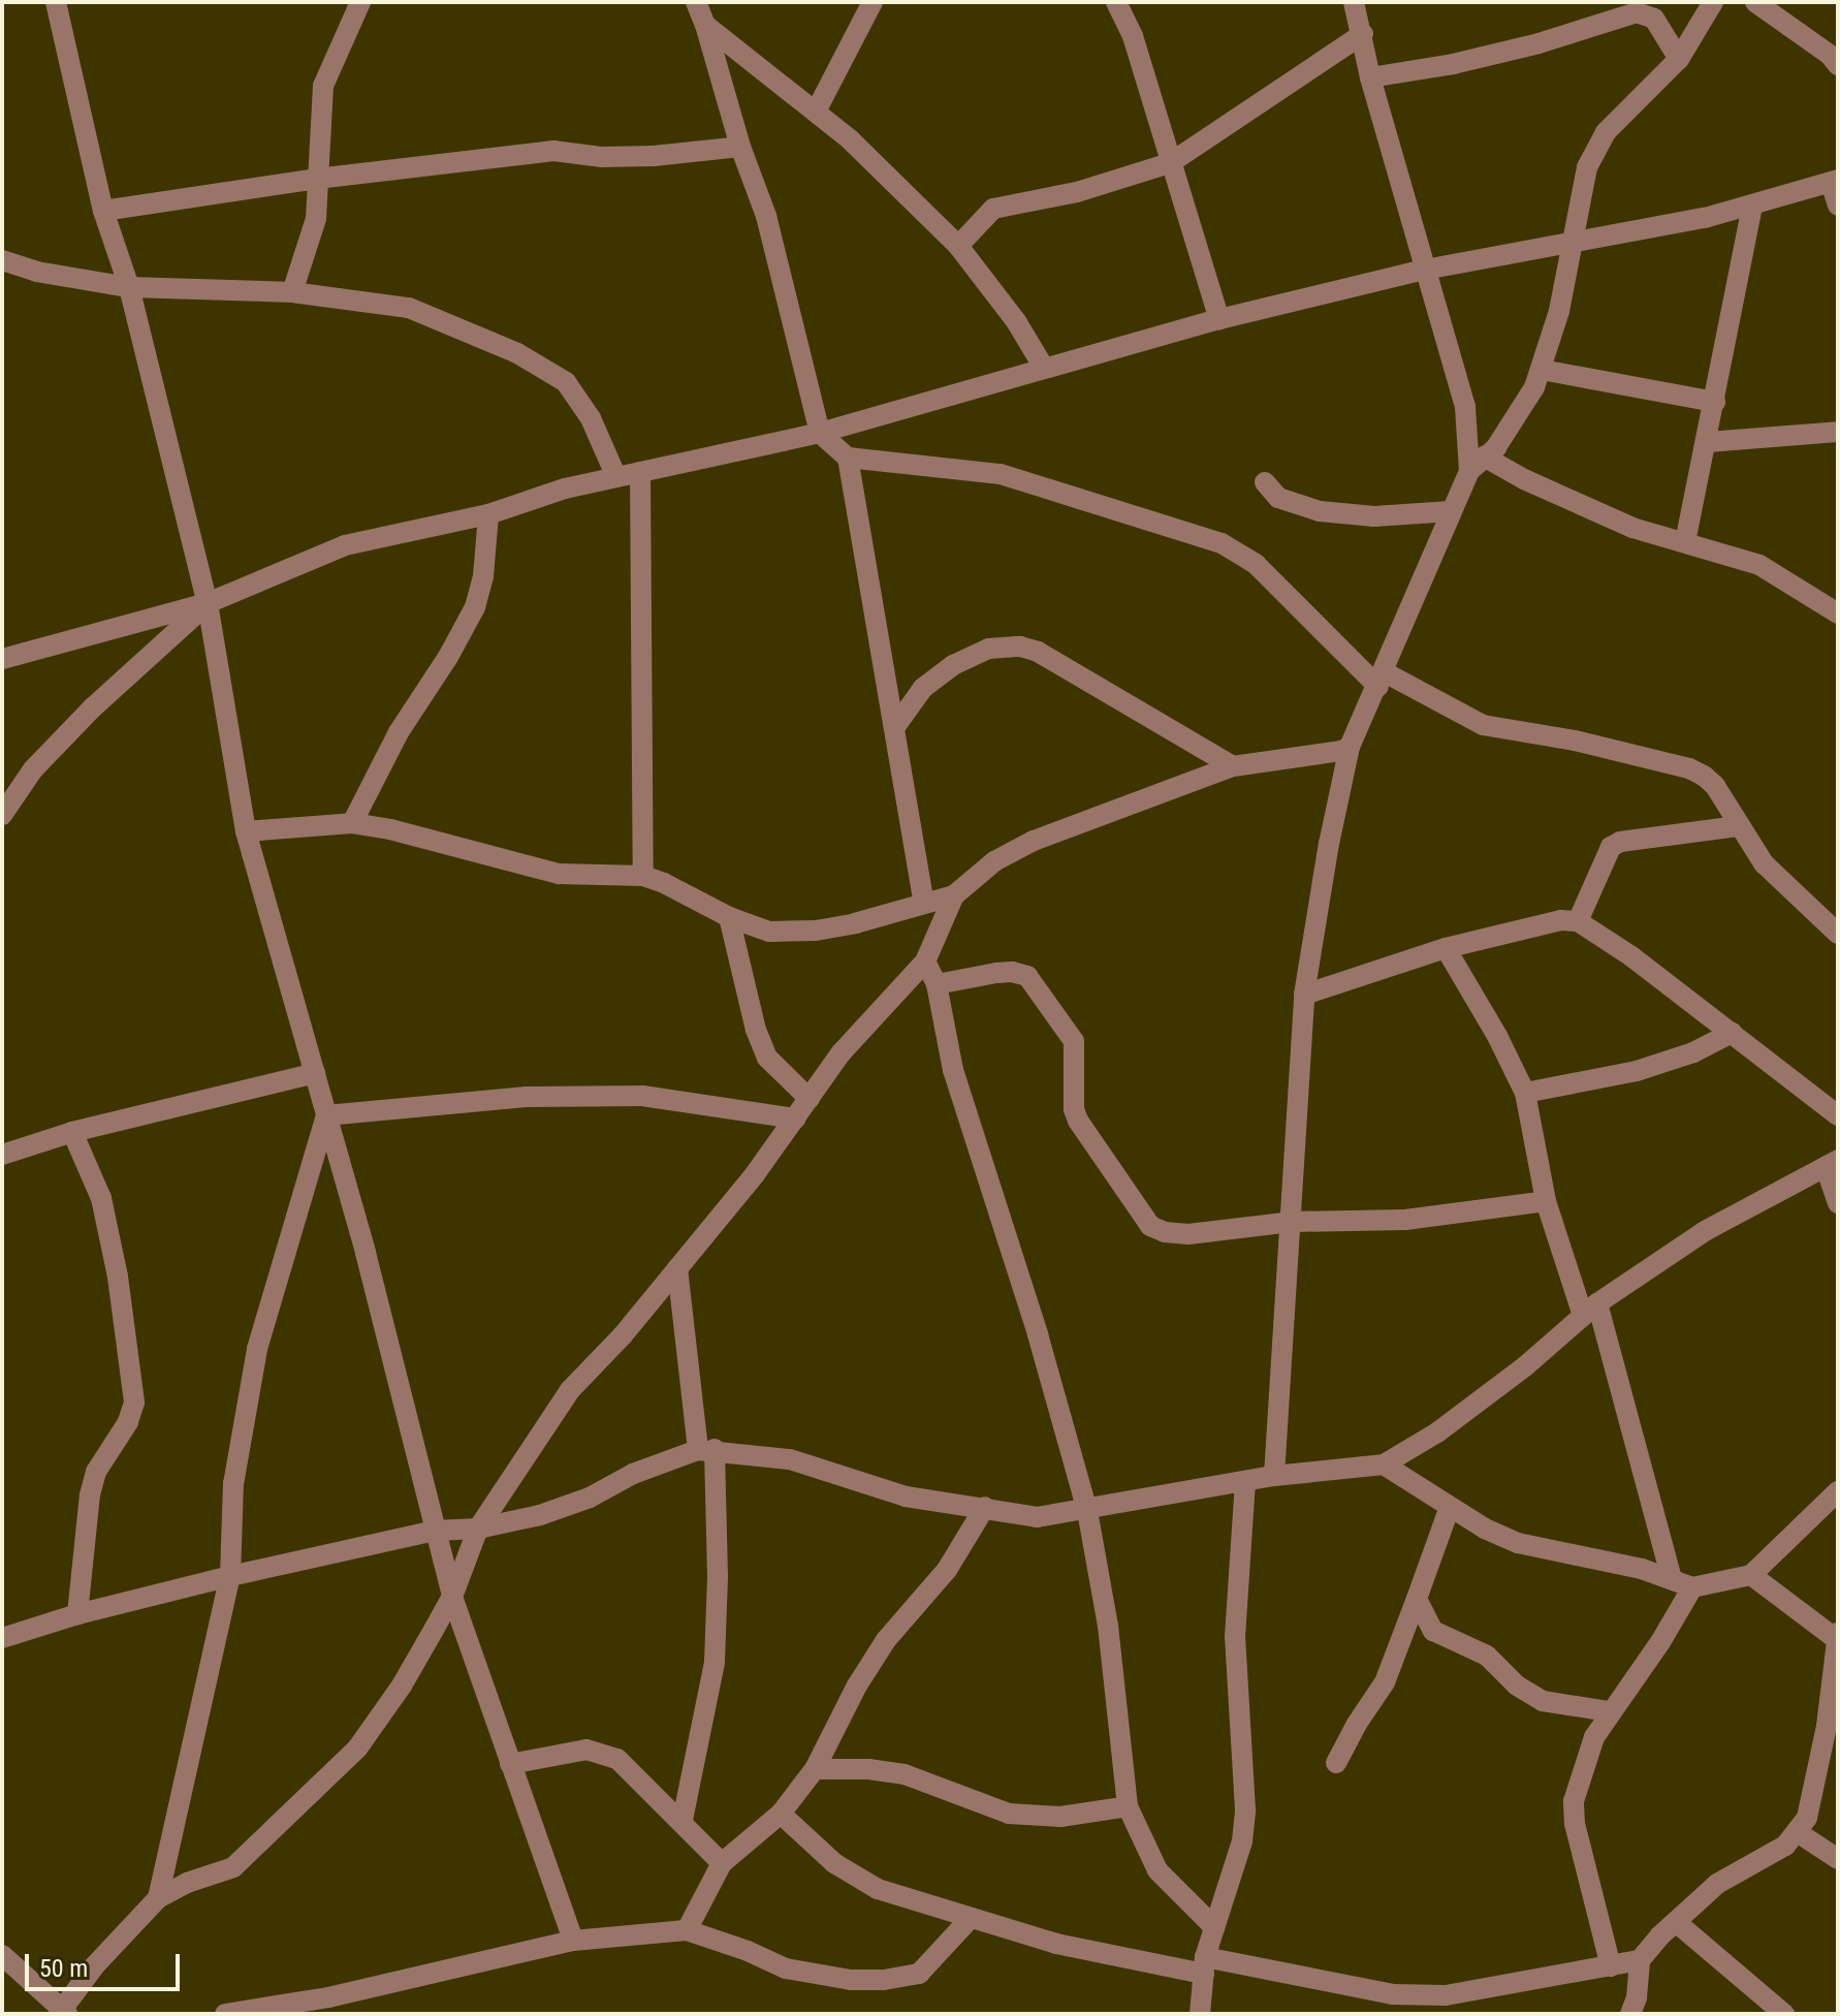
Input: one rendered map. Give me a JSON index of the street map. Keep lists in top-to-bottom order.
{
  "scale_bar": "50 m"
}
